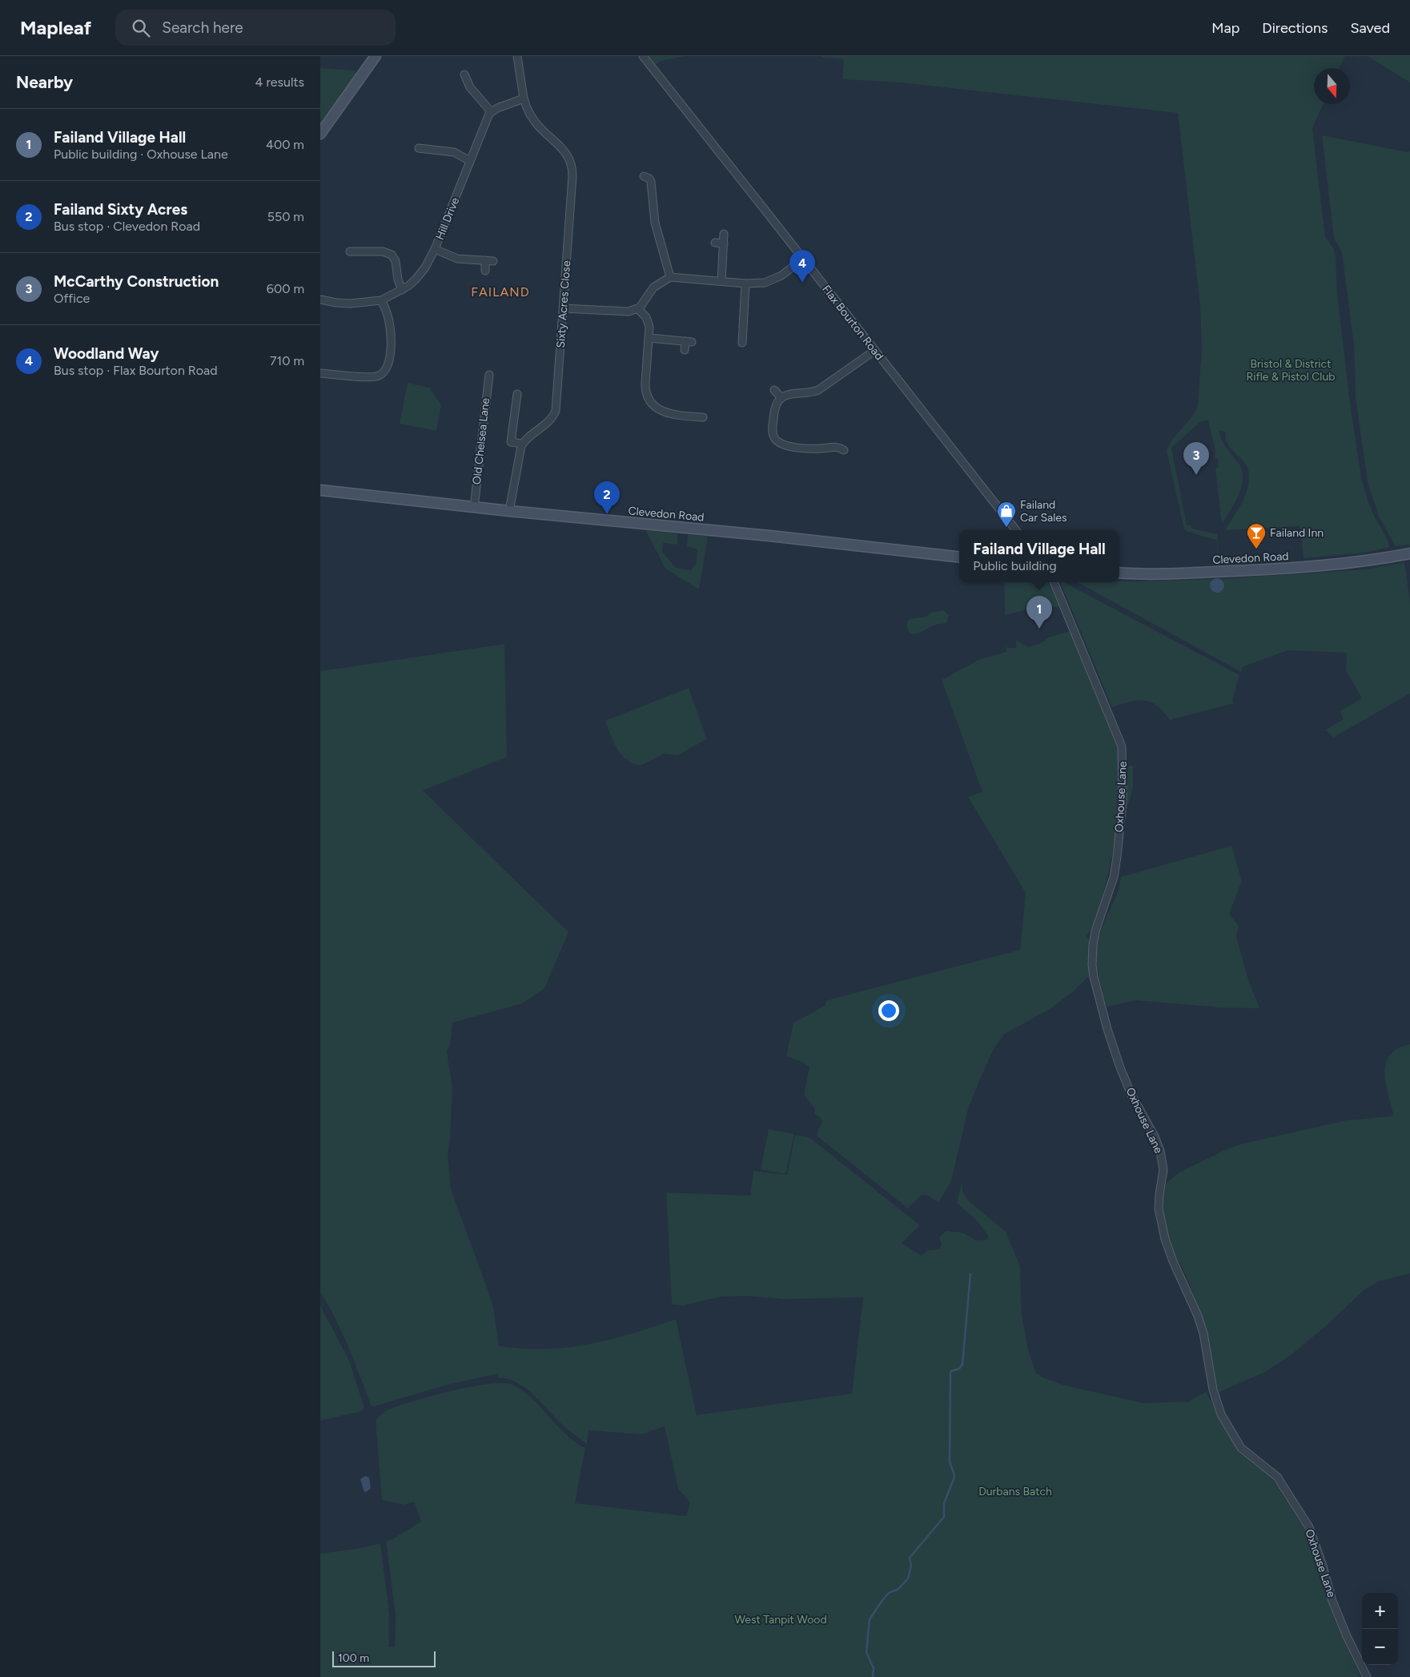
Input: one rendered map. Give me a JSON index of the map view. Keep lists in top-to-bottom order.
{
  "streets": {
    "main road": ["Clevedon Road"],
    "street": [
      "Hill Drive",
      "Sixty Acres Close",
      "Flax Bourton Road",
      "Old Chelsea Lane",
      "Oxhouse Lane"
    ]
  },
  "crossings": [
    ["Old Chelsea Lane", "Clevedon Road"]
  ],
  "districts": ["FAILAND"],
  "parks": ["Bristol & District Rifle & Pistol Club", "Durbans Batch", "West Tanpit Wood"],
  "places": {
    "shop": ["Failand Car Sales"],
    "bar": ["Failand Inn"]
  },
  "scale_bar": "100 m",
  "north": "bottom",
  "page": {
    "header": "Mapleaf",
    "search": "Search here",
    "nav": ["Map", "Directions", "Saved"],
    "heading": ["Nearby", "4 results"],
    "list": [
      {
        "mark": "1",
        "name": "Failand Village Hall",
        "note": "Public building · Oxhouse Lane",
        "value": "400 m"
      },
      {
        "mark": "2",
        "name": "Failand Sixty Acres",
        "note": "Bus stop · Clevedon Road",
        "value": "550 m"
      },
      {
        "mark": "3",
        "name": "McCarthy Construction",
        "note": "Office",
        "value": "600 m"
      },
      {
        "mark": "4",
        "name": "Woodland Way",
        "note": "Bus stop · Flax Bourton Road",
        "value": "710 m"
      }
    ],
    "pins": [
      "4",
      "3",
      "2",
      "1"
    ],
    "popup": ["Failand Village Hall", "Public building"],
    "map_buttons": ["+", "−"],
    "scale": "100 m"
  }
}
